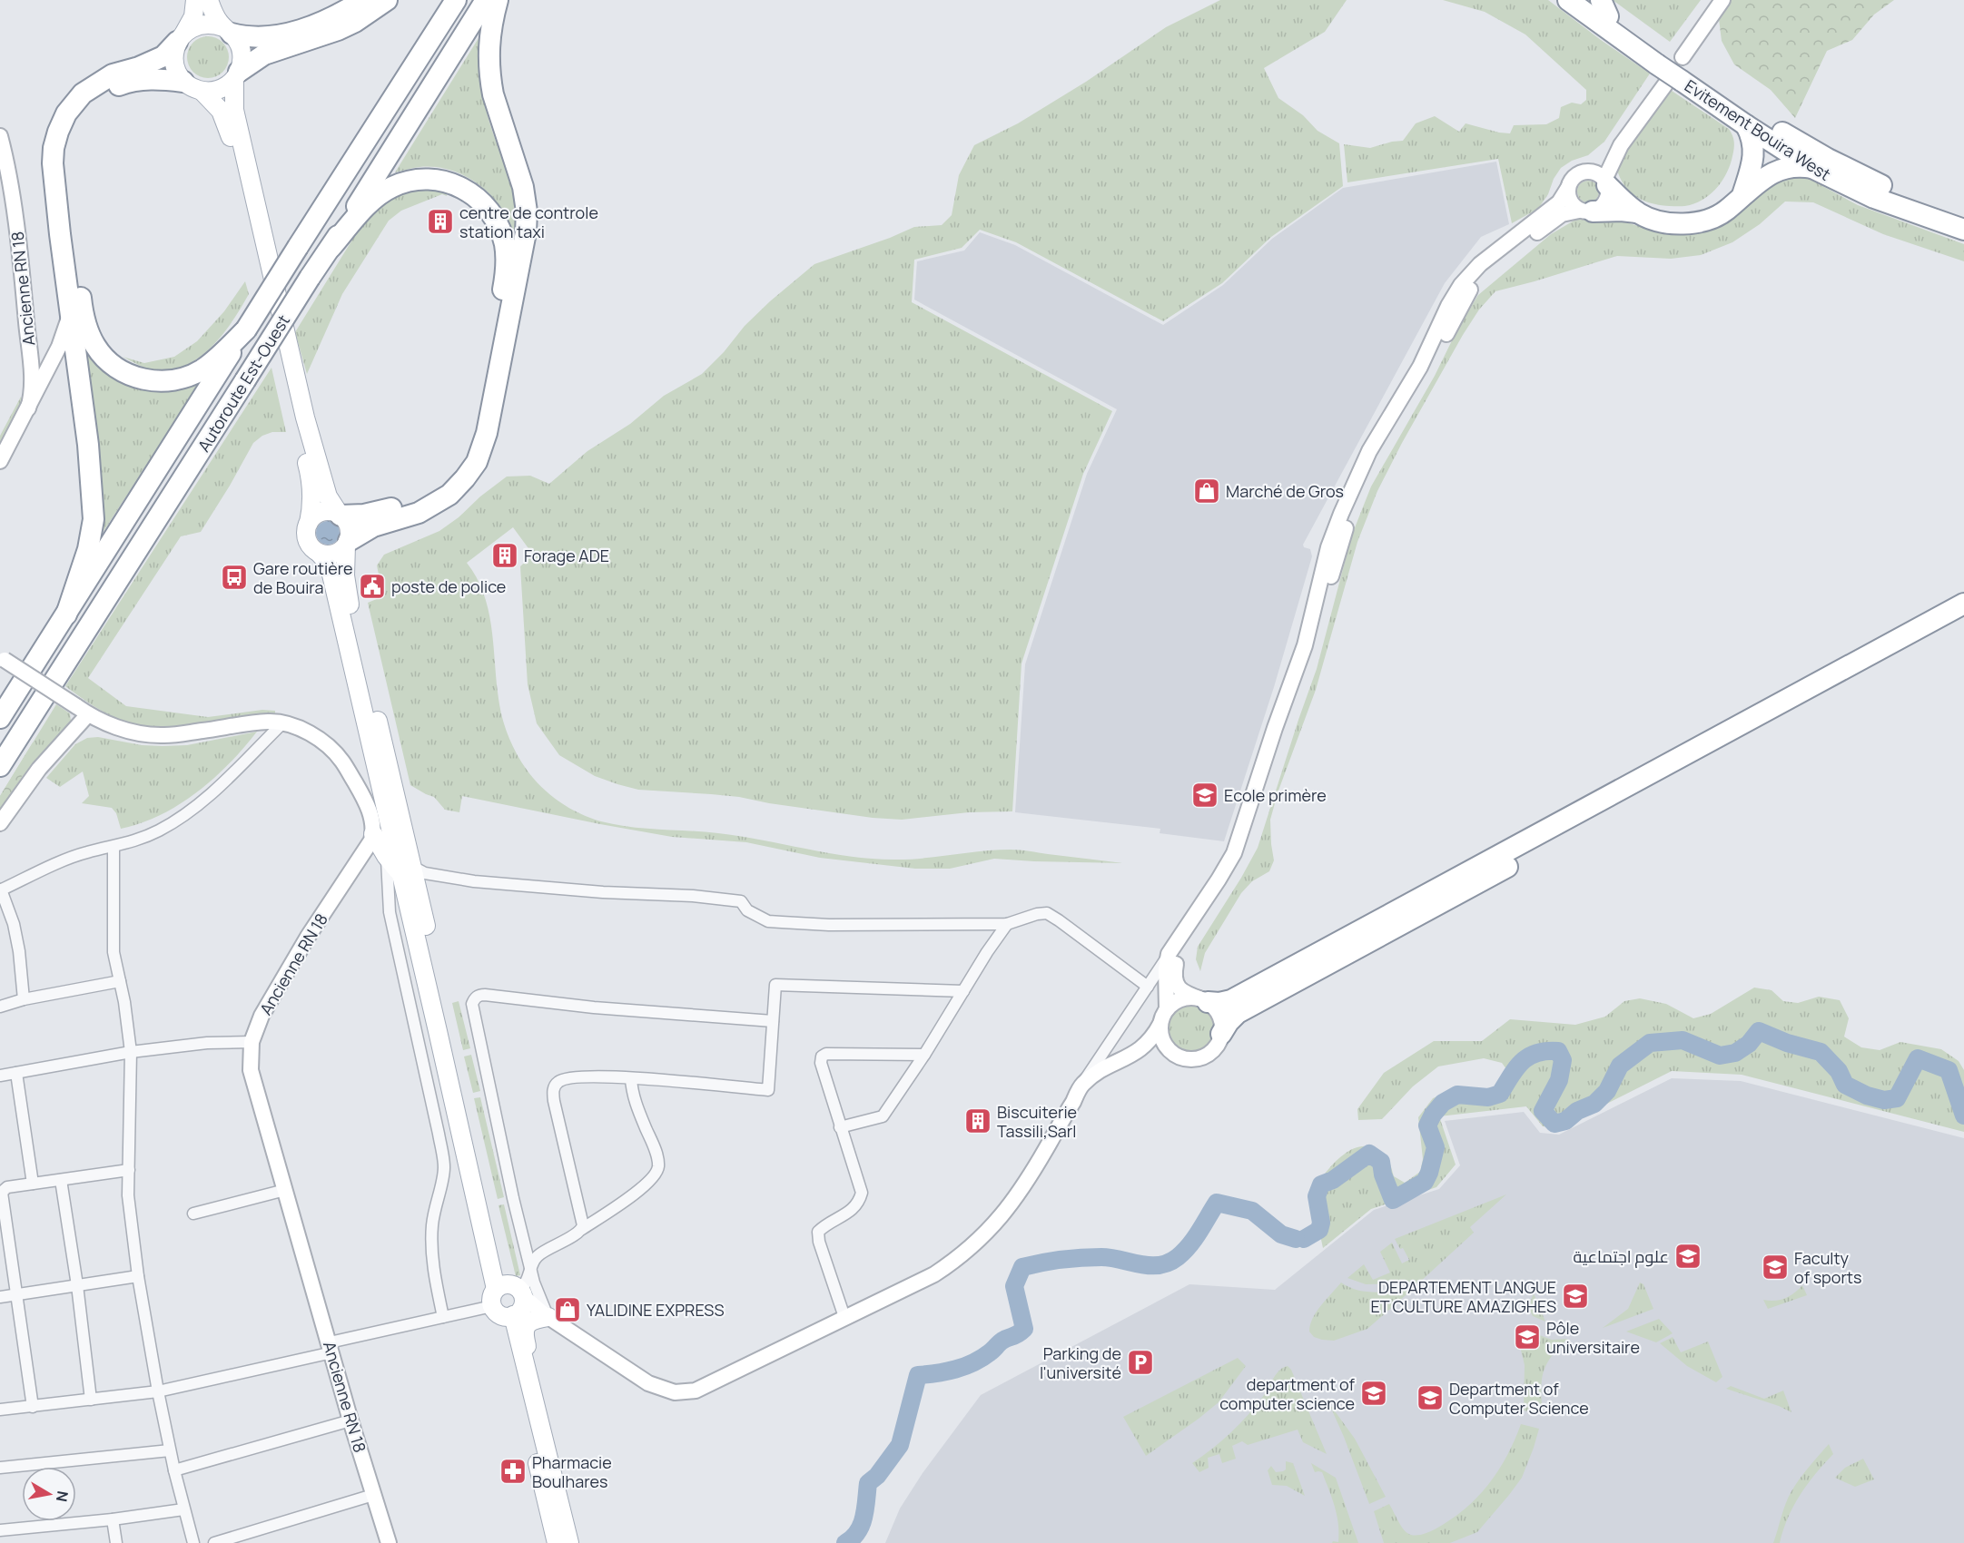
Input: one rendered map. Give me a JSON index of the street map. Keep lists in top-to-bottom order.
{
  "streets": {
    "highway": ["Evitement Bouira West", "Autoroute Est-Ouest"],
    "main road": ["Ancienne RN 18"]
  },
  "places": {
    "building": ["centre de controle station taxi", "Forage ADE", "Biscuiterie Tassili,Sarl"],
    "shop": ["Marché de Gros", "YALIDINE EXPRESS"],
    "bus stop": ["Gare routière de Bouira"],
    "public building": ["poste de police"],
    "school or university": [
      "Ecole primère",
      "علوم اجتماعية",
      "Faculty of sports",
      "DEPARTEMENT LANGUE ET CULTURE AMAZIGHES",
      "Pôle universitaire",
      "department of computer science",
      "Department of Computer Science"
    ],
    "parking": ["Parking de l'université"],
    "pharmacy": ["Pharmacie Boulhares"]
  },
  "north": "right"
}
